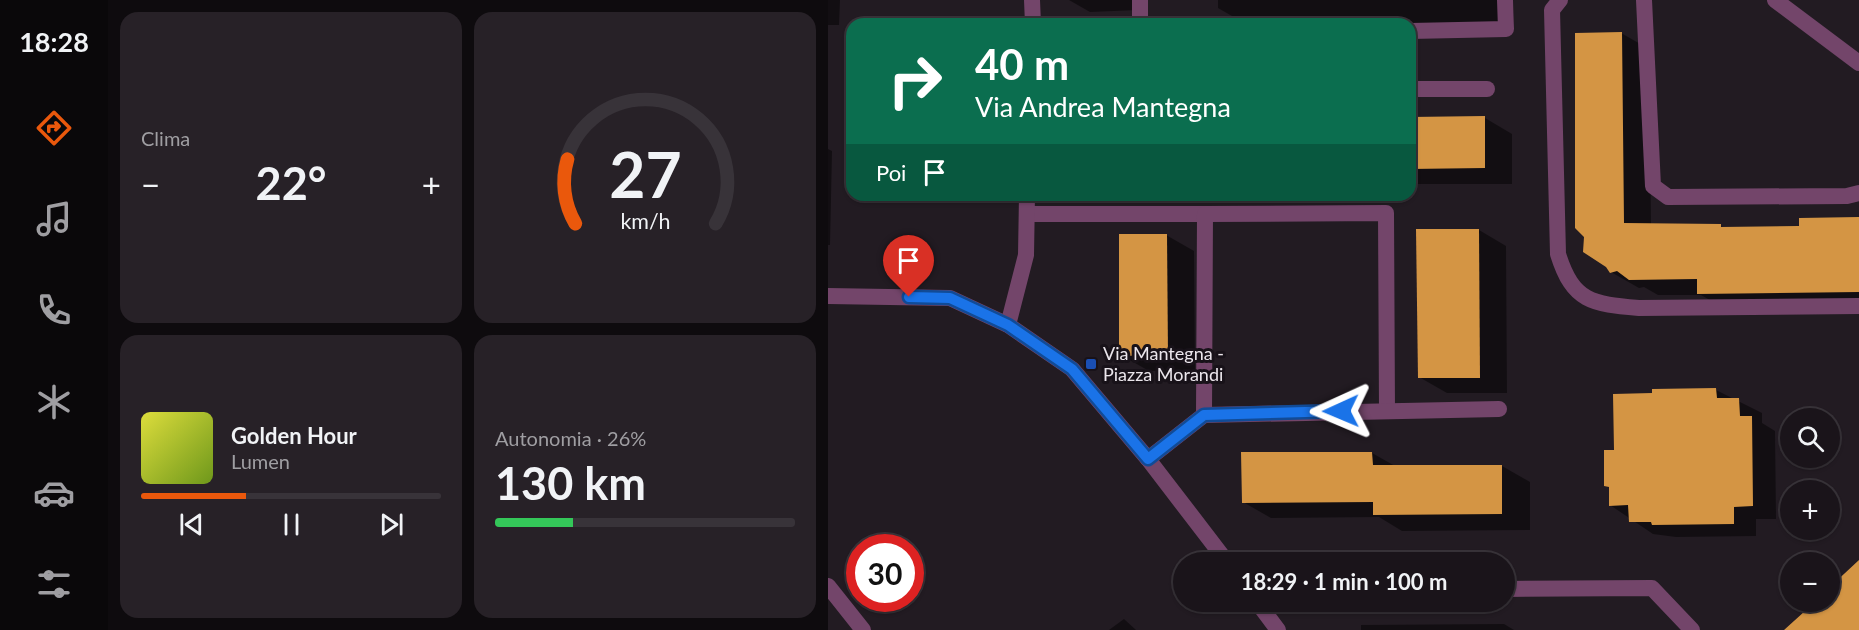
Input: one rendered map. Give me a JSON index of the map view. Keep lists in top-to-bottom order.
{
  "places": {
    "transit": ["Via Mantegna - Piazza Morandi"]
  },
  "page": {
    "tabs": "18:28",
    "tile": [
      "Clima",
      ["Autonomia · 26%", "130 km"]
    ],
    "turn": ["40 m", "Via Andrea Mantegna"],
    "then": "Poi",
    "heat": ["−", "22°", "+"],
    "map_buttons": ["+", "−"],
    "song": ["Golden Hour", "Lumen"],
    "limit": "30",
    "trip": "18:29 · 1 min · 100 m",
    "gauge": ["27", "km/h"]
  }
}
